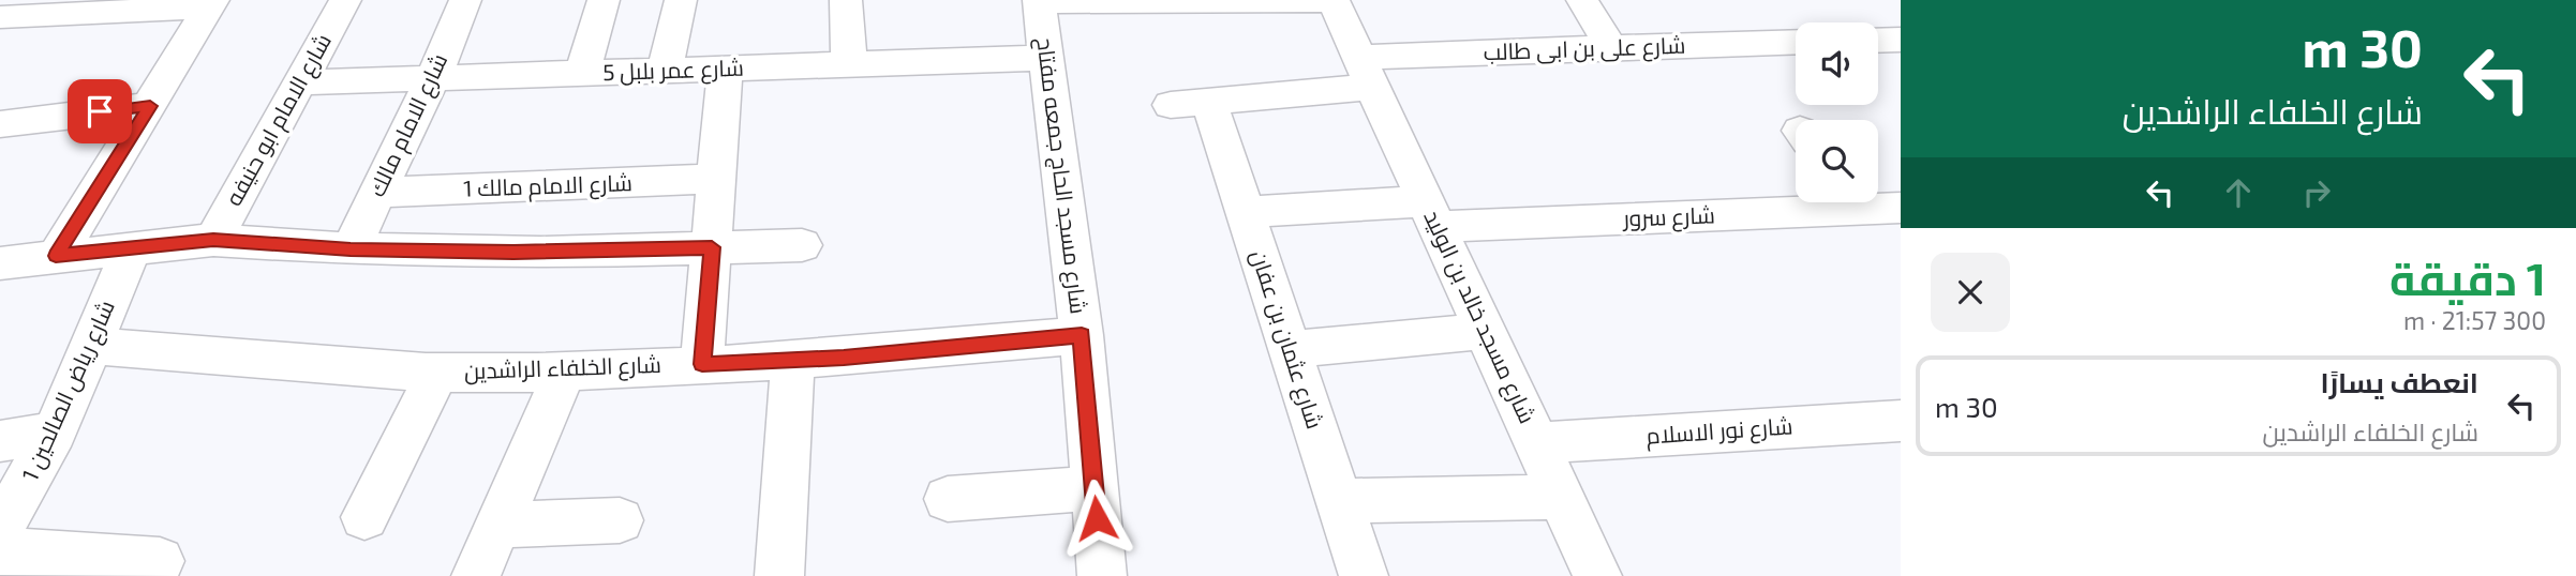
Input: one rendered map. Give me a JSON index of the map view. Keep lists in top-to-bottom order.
{
  "streets": {
    "street": [
      "شارع على بن ابى طالب",
      "شارع عمر بلبل 5",
      "شارع الامام ابو حنيفه",
      "شارع الامام مالك",
      "شارع مسجد الحاج جمعه مفتاح",
      "شارع الامام مالك 1",
      "شارع سرور",
      "شارع مسجد خالد بن الوليد",
      "شارع عثمان بن عفان",
      "شارع الخلفاء الراشدين",
      "شارع رياض الصالحين 1",
      "شارع نور الاسلام"
    ]
  },
  "crossings": [
    ["شارع على بن ابى طالب", "شارع مسجد خالد بن الوليد"],
    ["شارع على بن ابى طالب", "شارع عثمان بن عفان"],
    ["شارع عمر بلبل 5", "شارع الامام ابو حنيفه"],
    ["شارع عمر بلبل 5", "شارع الامام مالك"],
    ["شارع عمر بلبل 5", "شارع مسجد الحاج جمعه مفتاح"],
    ["شارع الامام مالك", "شارع الامام مالك 1"],
    ["شارع مسجد الحاج جمعه مفتاح", "شارع الخلفاء الراشدين"],
    ["شارع سرور", "شارع مسجد خالد بن الوليد"],
    ["شارع سرور", "شارع عثمان بن عفان"],
    ["شارع مسجد خالد بن الوليد", "شارع عثمان بن عفان"],
    ["شارع مسجد خالد بن الوليد", "شارع نور الاسلام"],
    ["شارع الخلفاء الراشدين", "شارع رياض الصالحين 1"]
  ],
  "page": {
    "turn": ["30 m", "شارع الخلفاء الراشدين"],
    "heading": ["1 دقيقة", "300 m · 21:57"],
    "list": [
      {
        "name": "انعطف يسارًا",
        "note": "شارع الخلفاء الراشدين",
        "value": "30 m"
      }
    ]
  }
}
